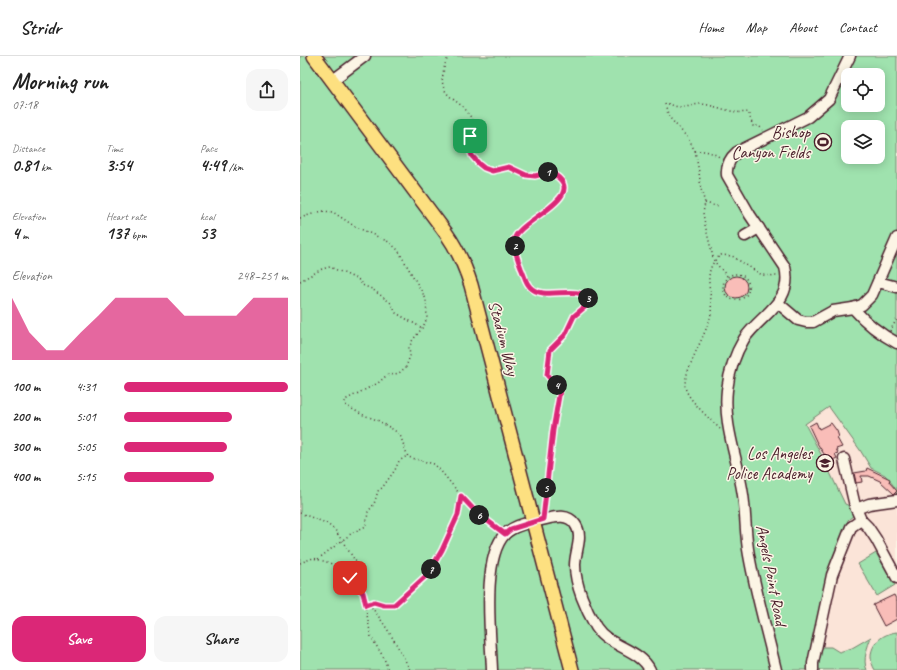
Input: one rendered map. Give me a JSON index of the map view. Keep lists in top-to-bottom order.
{
  "streets": {
    "main road": ["Stadium Way"],
    "street": ["Angels Point Road"]
  },
  "places": {
    "sports": ["Bishop Canyon Fields"],
    "school or university": ["Los Angeles Police Academy"]
  },
  "page": {
    "header": "Stridr",
    "nav": [
      "Home",
      "Map",
      "About",
      "Contact"
    ],
    "heading": ["Morning run", "07:18"],
    "stats": [
      ["Distance", "0.81 km"],
      ["Time", "3:54"],
      ["Pace", "4:49 /km"],
      ["Elevation", "4 m"],
      ["Heart rate", "137 bpm"],
      ["kcal", "53"]
    ],
    "pins": [
      "1",
      "2",
      "3",
      "4",
      "5",
      "6",
      "7"
    ],
    "chart": ["Elevation", "248–251 m"],
    "list": [
      {
        "name": "100 m",
        "note": "4:31"
      },
      {
        "name": "200 m",
        "note": "5:01"
      },
      {
        "name": "300 m",
        "note": "5:05"
      },
      {
        "name": "400 m",
        "note": "5:15"
      }
    ],
    "buttons": ["Save", "Share"]
  }
}
